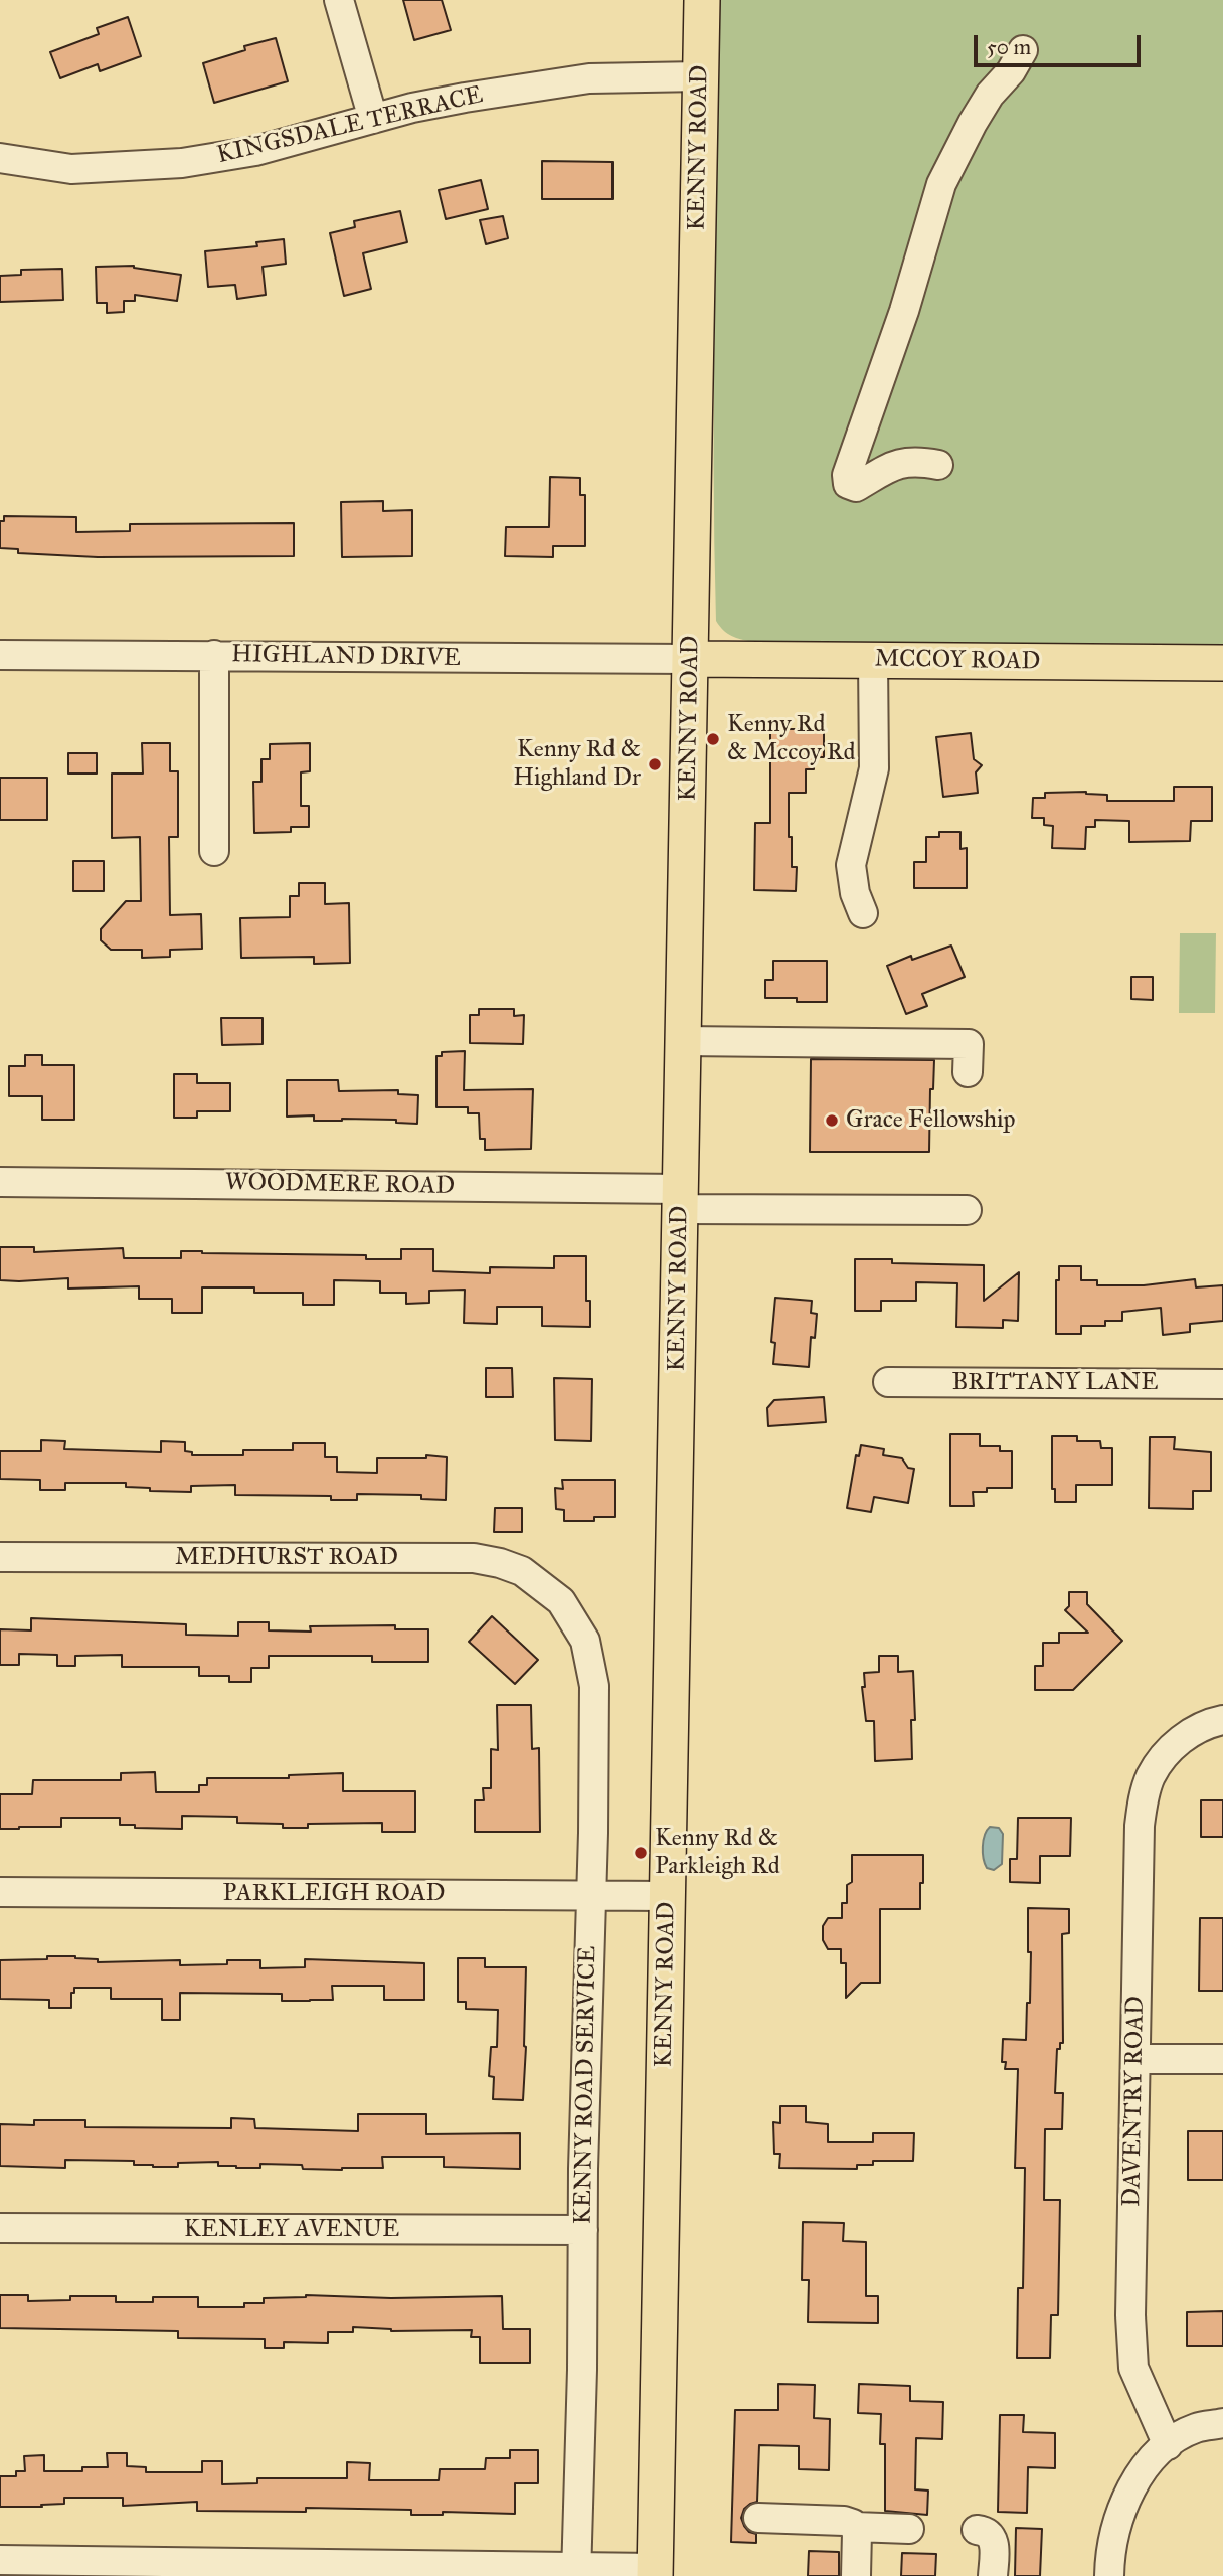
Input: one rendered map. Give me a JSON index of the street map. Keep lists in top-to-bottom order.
{
  "streets": {
    "main road": ["KENNY ROAD", "MCCOY ROAD"],
    "street": [
      "KINGSDALE TERRACE",
      "HIGHLAND DRIVE",
      "WOODMERE ROAD",
      "BRITTANY LANE",
      "MEDHURST ROAD",
      "PARKLEIGH ROAD",
      "KENNY ROAD SERVICE",
      "DAVENTRY ROAD",
      "KENLEY AVENUE"
    ]
  },
  "crossings": [
    ["KINGSDALE TERRACE", "KENNY ROAD"],
    ["KENNY ROAD", "HIGHLAND DRIVE"],
    ["KENNY ROAD", "MCCOY ROAD"],
    ["KENNY ROAD", "WOODMERE ROAD"],
    ["KENNY ROAD", "PARKLEIGH ROAD"],
    ["HIGHLAND DRIVE", "MCCOY ROAD"],
    ["MEDHURST ROAD", "KENNY ROAD SERVICE"],
    ["PARKLEIGH ROAD", "KENNY ROAD SERVICE"],
    ["KENNY ROAD SERVICE", "KENLEY AVENUE"]
  ],
  "places": [
    "Kenny Rd & Mccoy Rd",
    "Kenny Rd & Highland Dr",
    "Grace Fellowship",
    "Kenny Rd & Parkleigh Rd"
  ],
  "scale_bar": "50 m"
}
